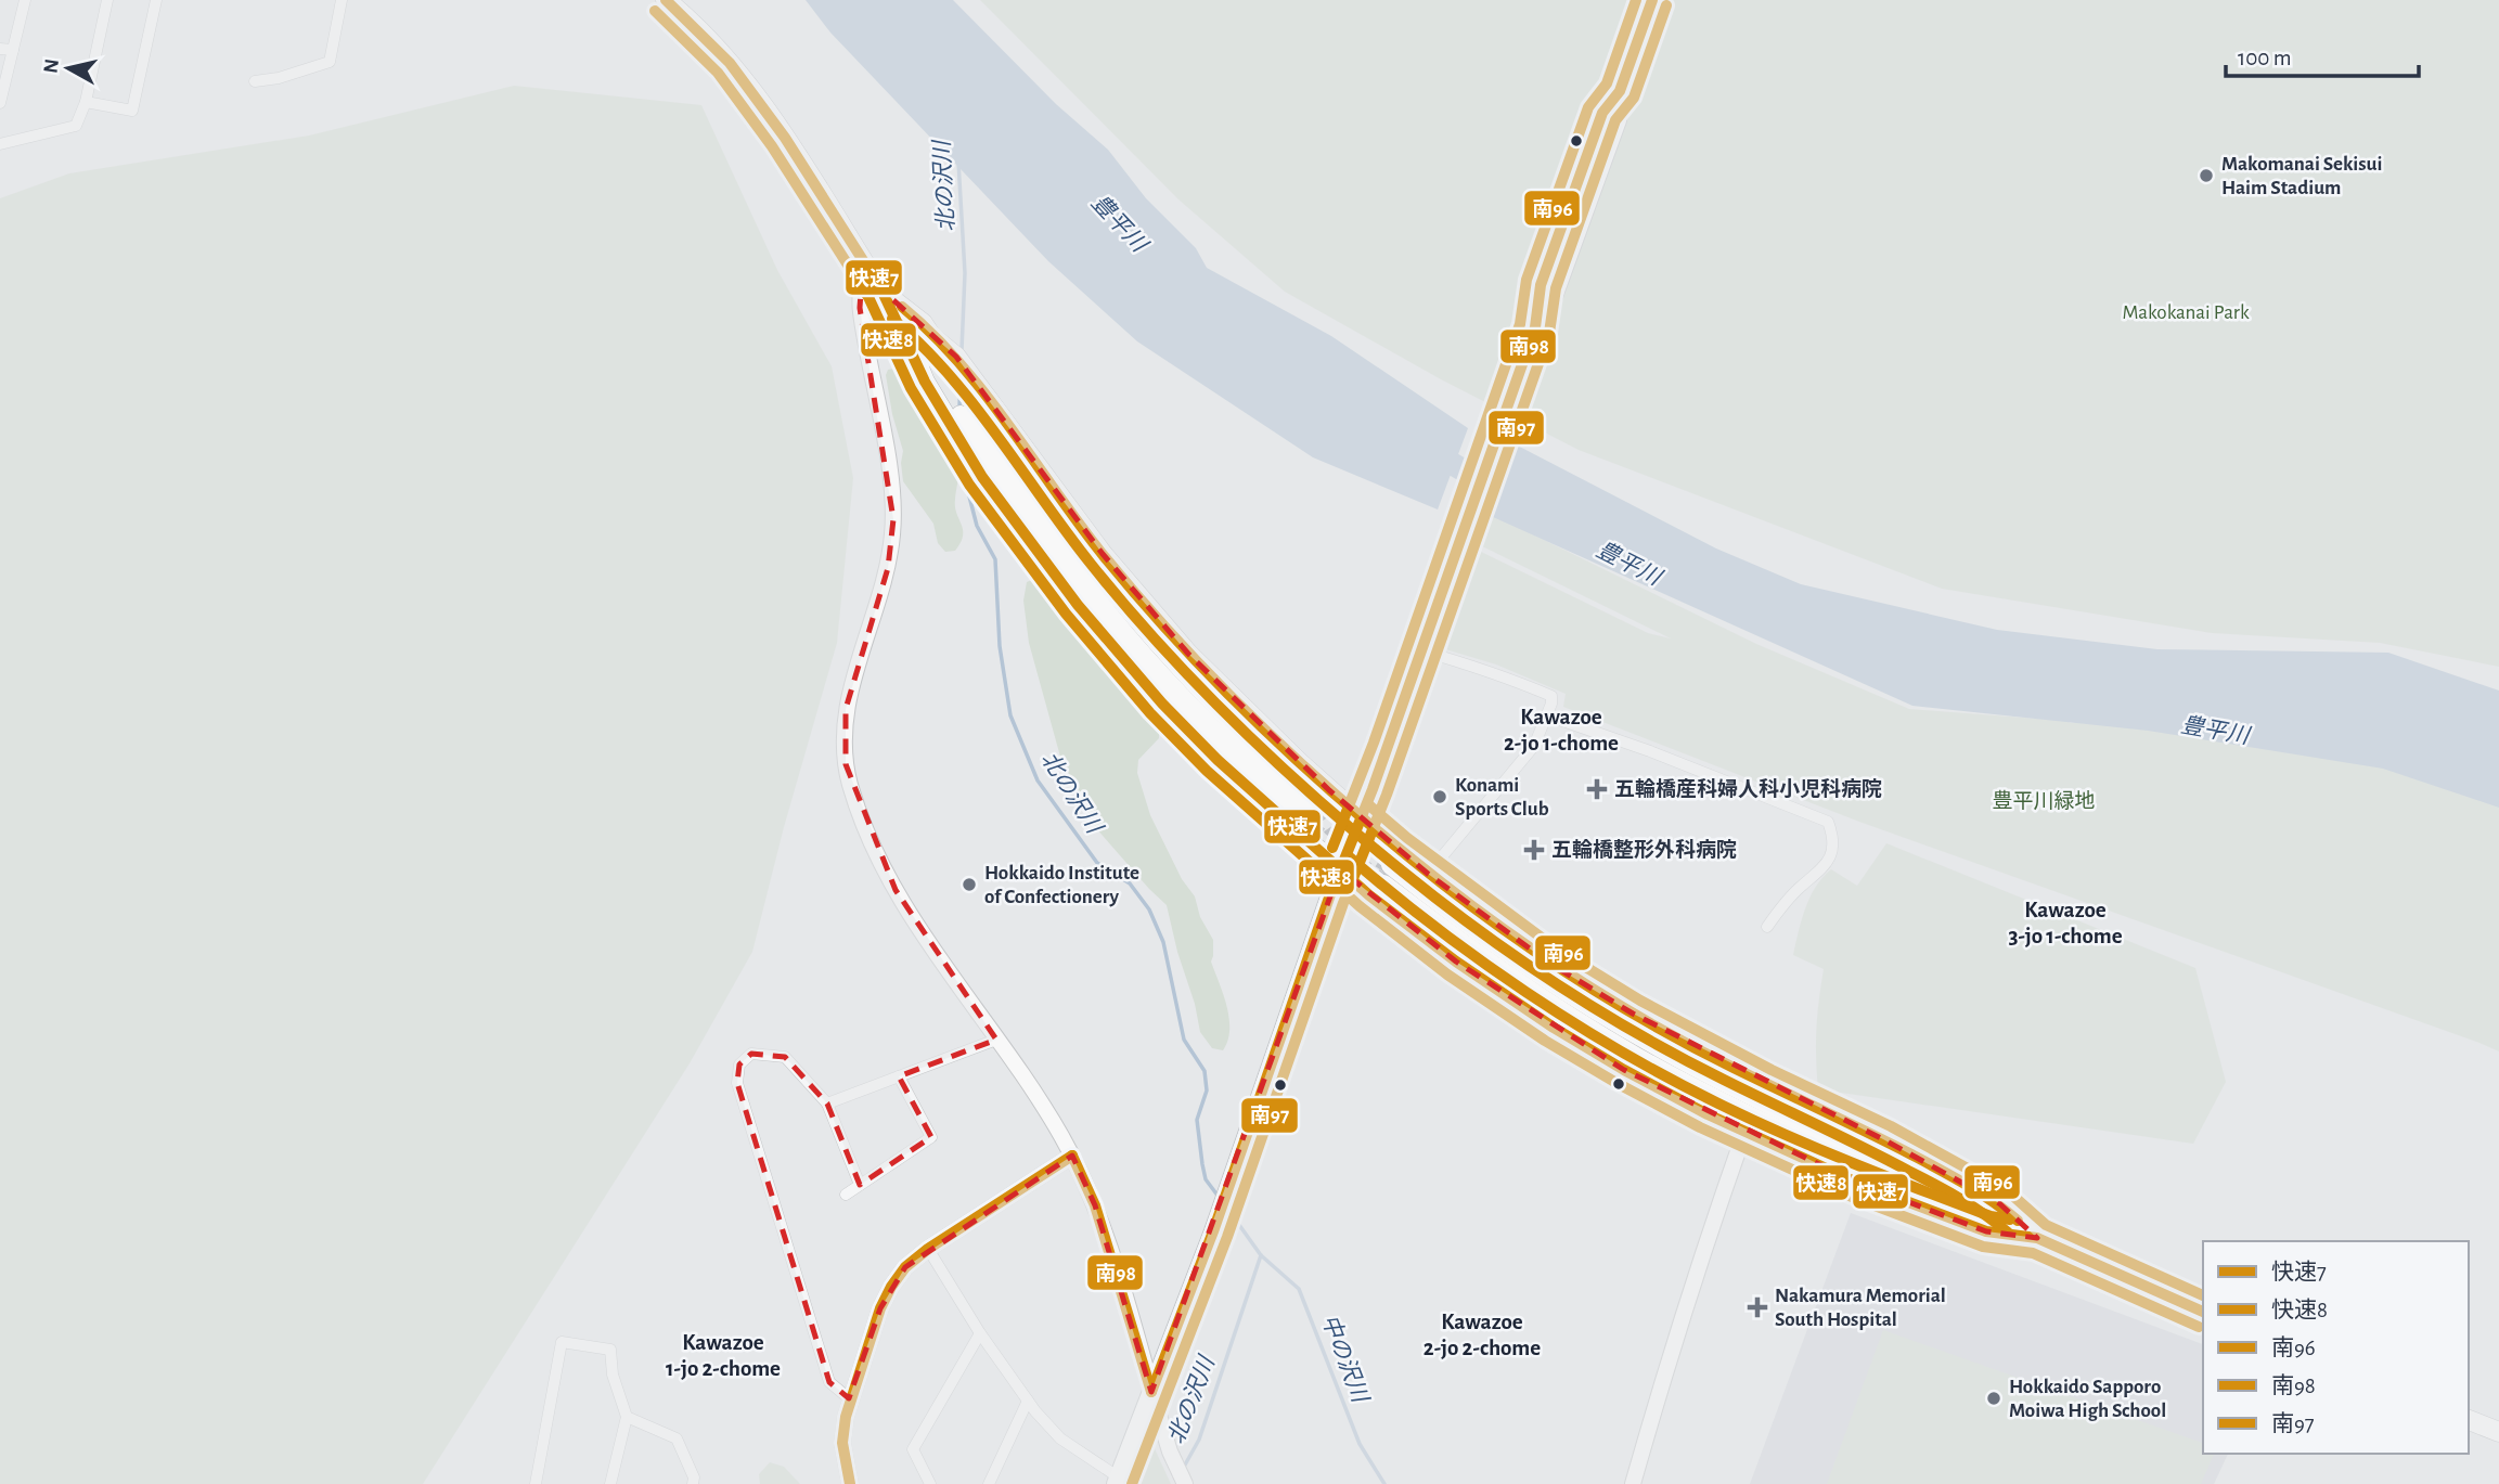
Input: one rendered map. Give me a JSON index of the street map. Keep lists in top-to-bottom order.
{
  "districts": [
    "Kawazoe 2-jo 1-chome",
    "Kawazoe 3-jo 1-chome",
    "Kawazoe 2-jo 2-chome",
    "Kawazoe 1-jo 2-chome"
  ],
  "water": ["北の沢川", "豊平川", "中の沢川"],
  "parks": ["Makokanai Park", "豊平川緑地"],
  "places": {
    "other": [
      "Makomanai Sekisui Haim Stadium",
      "Konami Sports Club",
      "Hokkaido Institute of Confectionery",
      "Hokkaido Sapporo Moiwa High School"
    ],
    "health": ["五輪橋産科婦人科小児科病院", "五輪橋整形外科病院", "Nakamura Memorial South Hospital"]
  },
  "lines": [
    "transit line 快速7",
    "transit line 南96",
    "transit line 南98",
    "transit line 南97",
    "transit line 快速8"
  ],
  "legend": [
    "快速7",
    "快速8",
    "南96",
    "南98",
    "南97"
  ],
  "scale_bar": "100 m",
  "north": "left"
}
